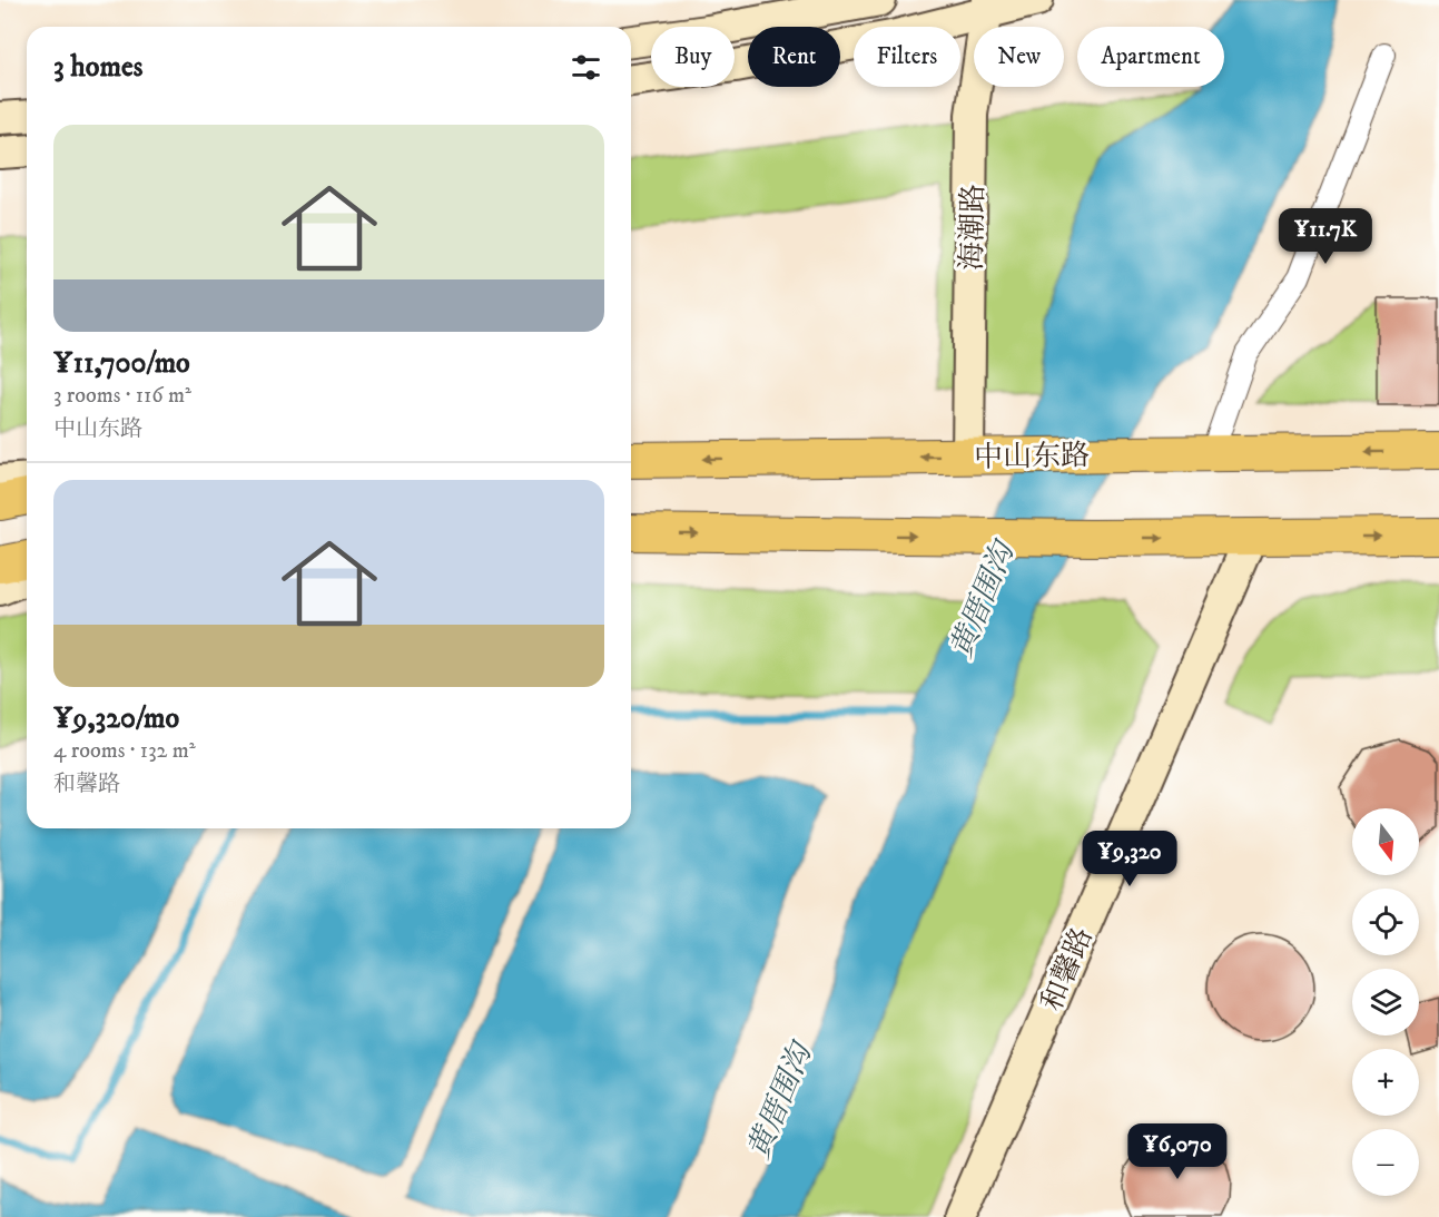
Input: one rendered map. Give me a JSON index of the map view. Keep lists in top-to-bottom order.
{
  "streets": {
    "main road": ["中山东路"],
    "street": ["海潮路", "和馨路"]
  },
  "crossings": [
    ["海潮路", "中山东路"]
  ],
  "water": ["黄厝围沟"],
  "north": "bottom",
  "page": {
    "chip": [
      "Buy",
      "Rent",
      "Filters",
      "New",
      "Apartment"
    ],
    "heading": "3 homes",
    "list": [
      {
        "name": "¥11,700/mo",
        "note": "3 rooms · 116 m² · 中山东路"
      },
      {
        "name": "¥9,320/mo",
        "note": "4 rooms · 132 m² · 和馨路"
      }
    ],
    "price": ["¥11.7K", "¥9,320", "¥6,070"],
    "map_buttons": ["+", "−"]
  }
}
